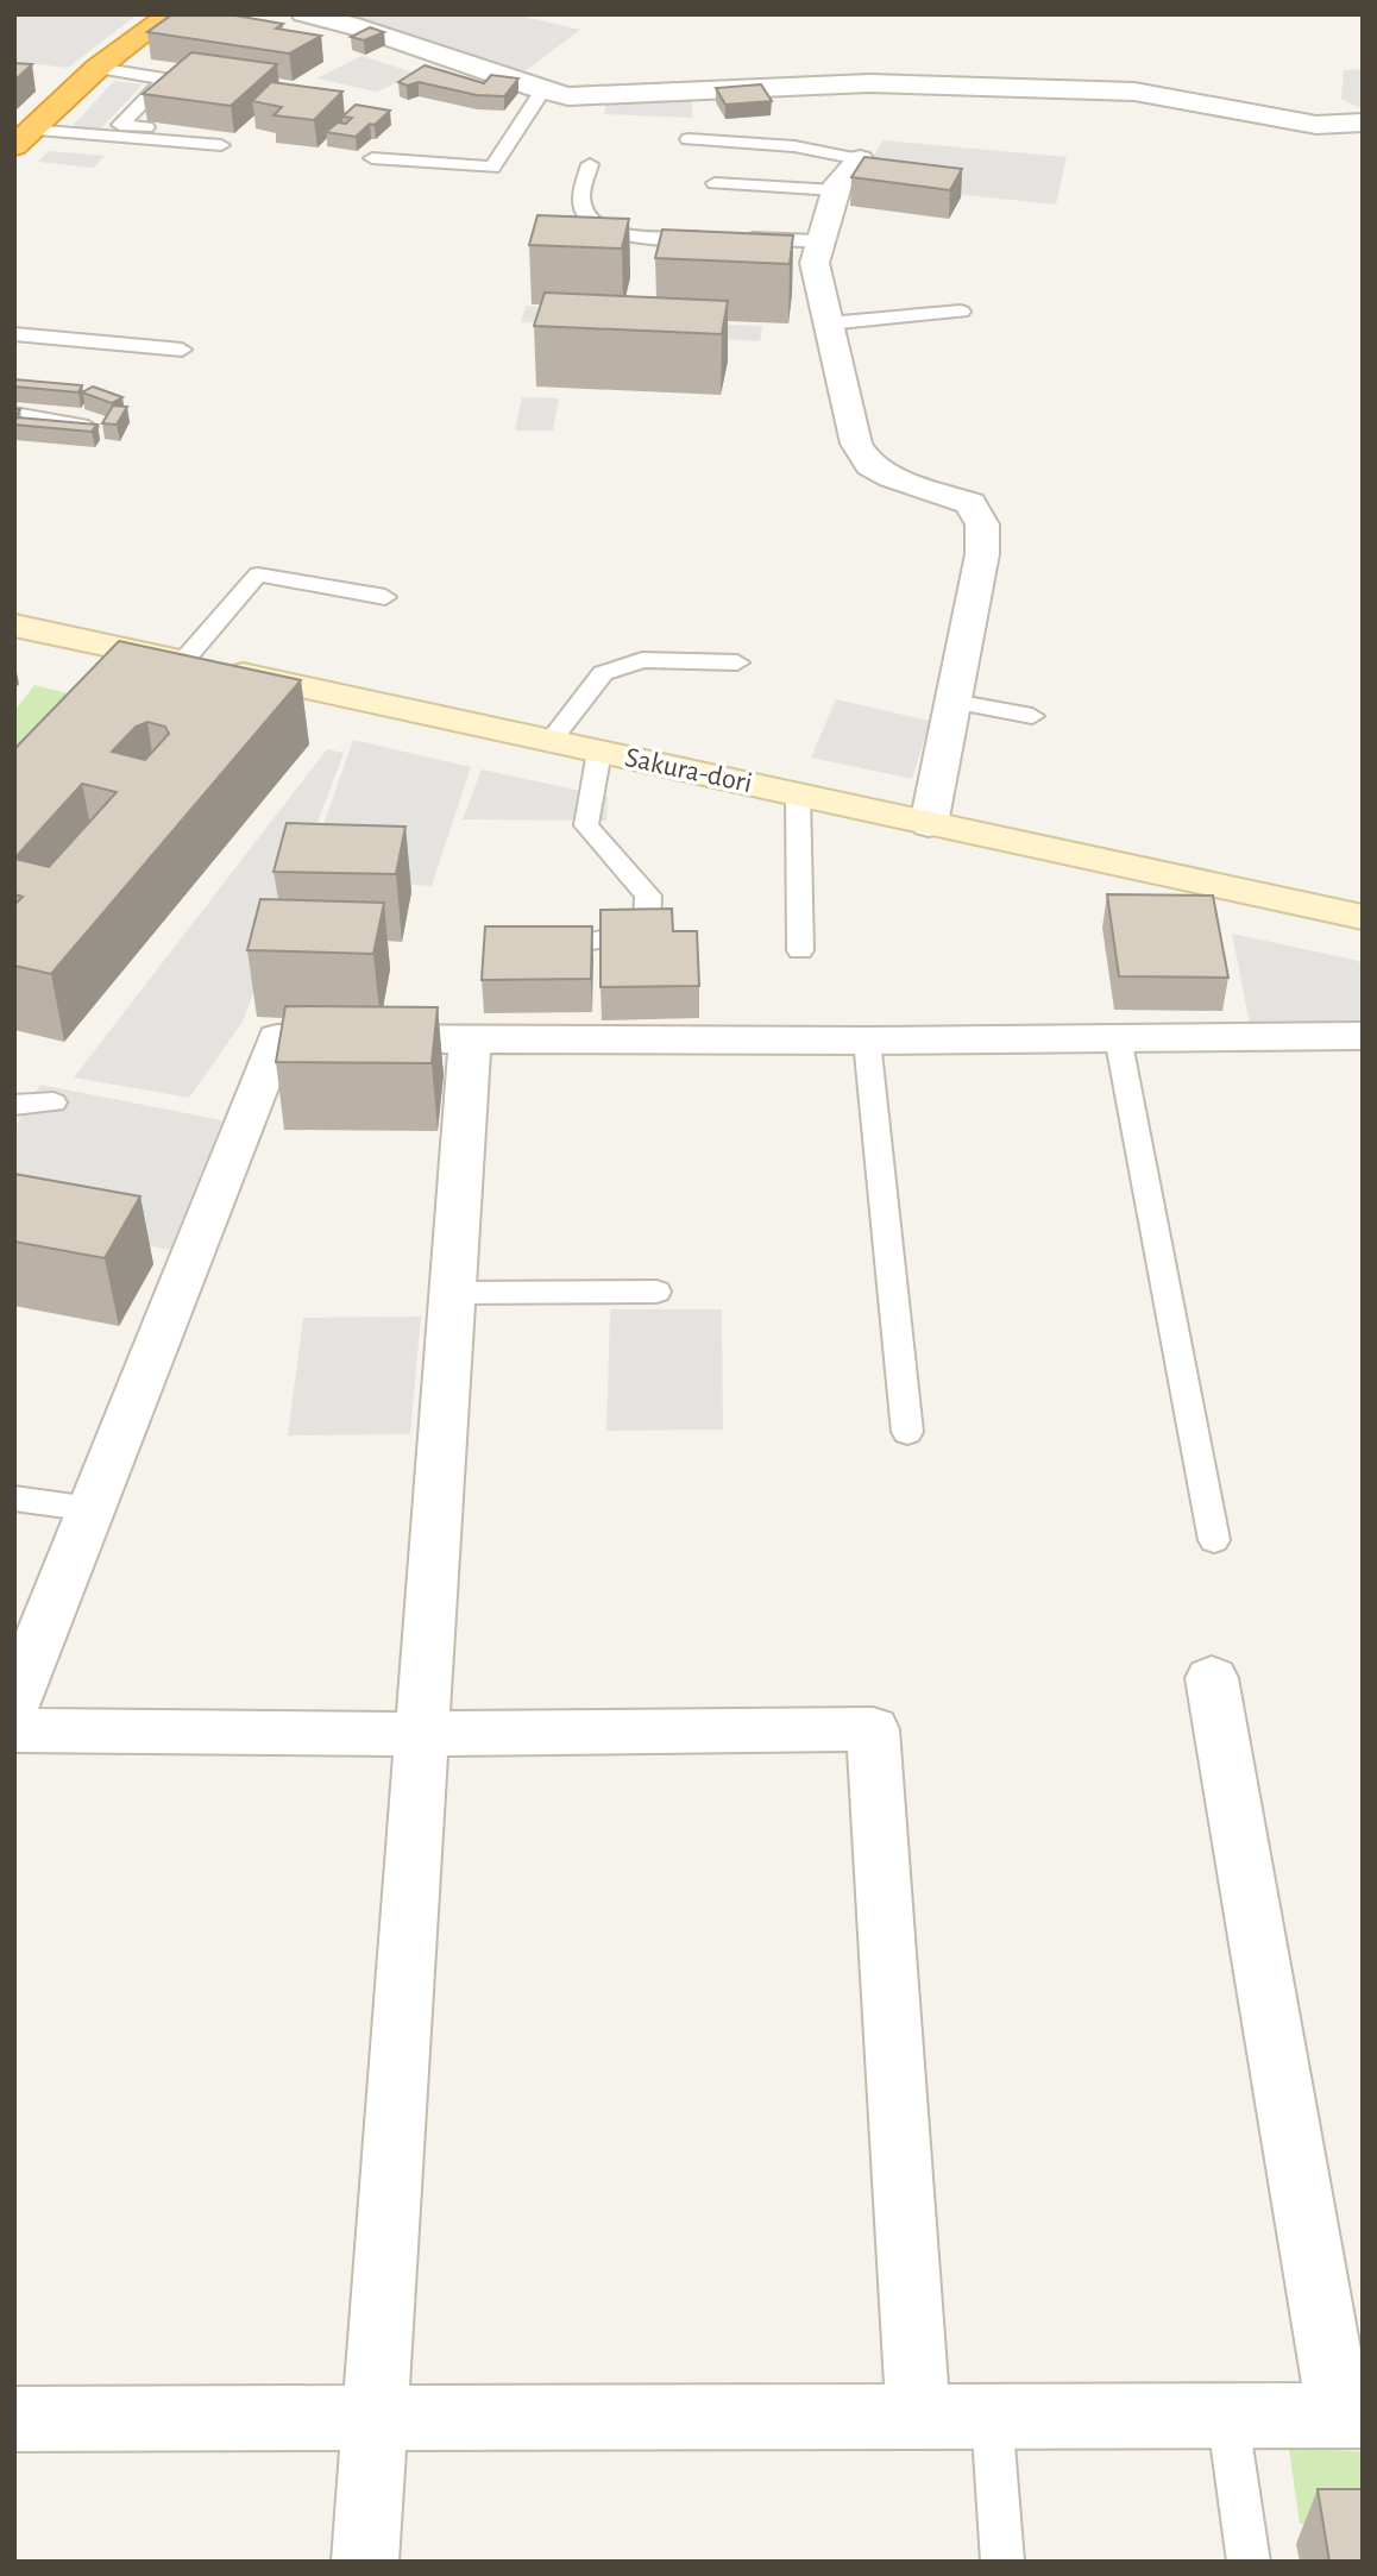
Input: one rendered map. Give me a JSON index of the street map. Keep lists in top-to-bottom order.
{
  "streets": {
    "street": ["Sakura-dori"]
  }
}
